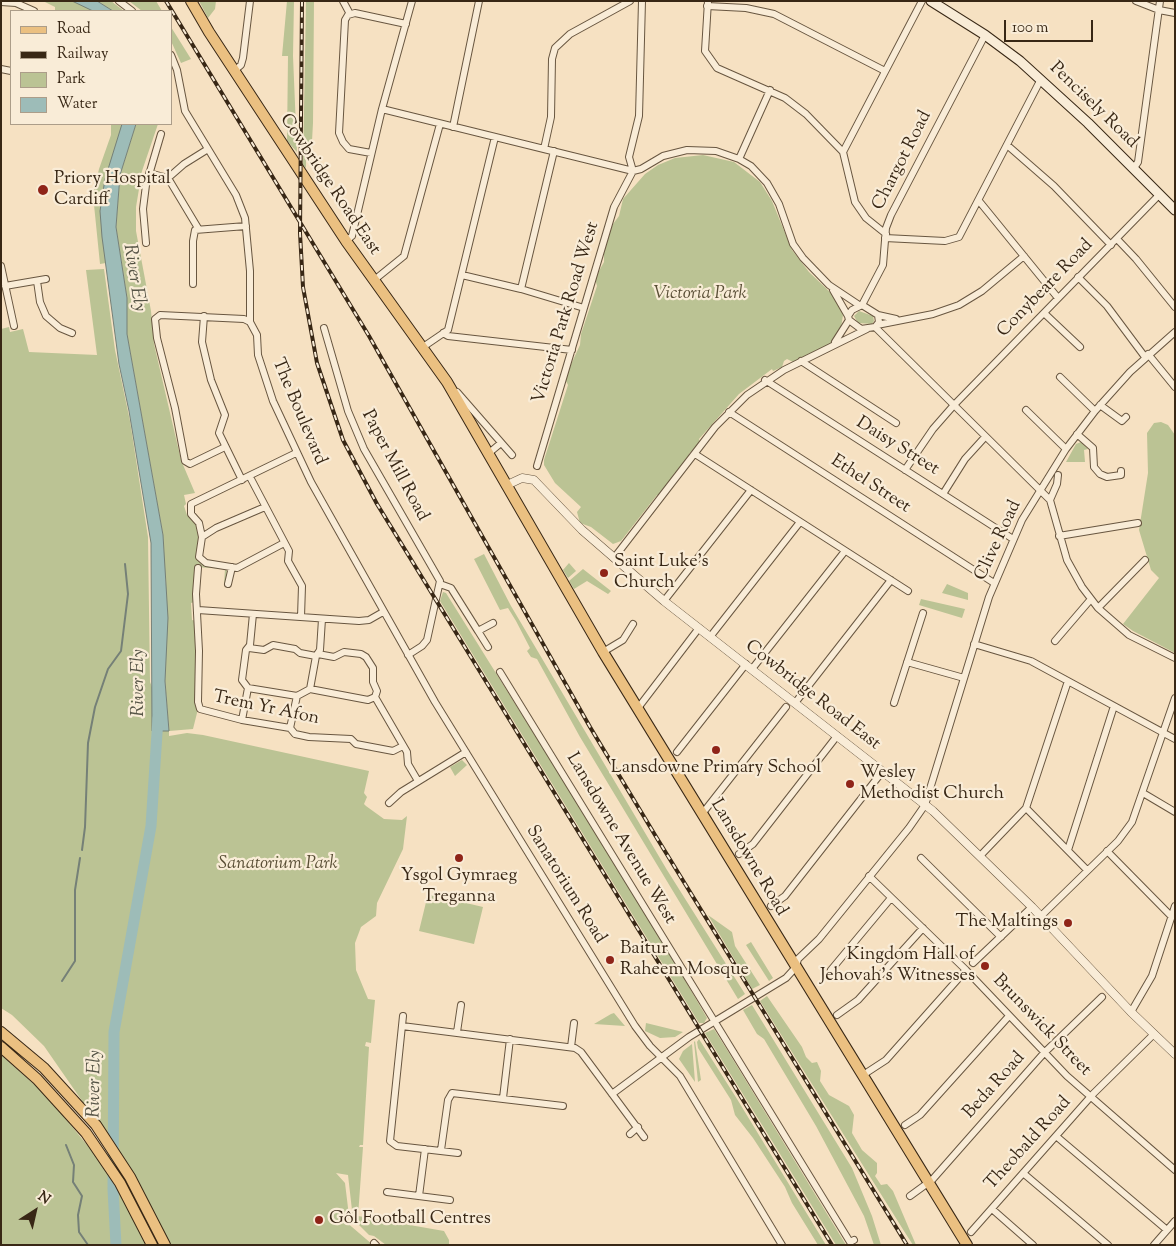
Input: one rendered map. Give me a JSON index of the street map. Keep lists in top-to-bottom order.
{
  "streets": {
    "main road": ["Pencisely Road", "Cowbridge Road East", "Lansdowne Road"],
    "street": [
      "Chargot Road",
      "Conybeare Road",
      "Victoria Park Road West",
      "The Boulevard",
      "Daisy Street",
      "Paper Mill Road",
      "Ethel Street",
      "Clive Road",
      "Trem Yr Afon",
      "Lansdowne Avenue West",
      "Sanatorium Road",
      "Brunswick Street",
      "Beda Road",
      "Theobald Road"
    ]
  },
  "crossings": [
    ["Pencisely Road", "Chargot Road"],
    ["Pencisely Road", "Conybeare Road"],
    ["Cowbridge Road East", "Clive Road"],
    ["Cowbridge Road East", "Lansdowne Road"],
    ["Cowbridge Road East", "Theobald Road"],
    ["Conybeare Road", "Daisy Street"],
    ["The Boulevard", "Sanatorium Road"],
    ["Daisy Street", "Clive Road"],
    ["Ethel Street", "Clive Road"],
    ["Lansdowne Road", "Beda Road"],
    ["Brunswick Street", "Beda Road"],
    ["Brunswick Street", "Theobald Road"]
  ],
  "water": ["River Ely"],
  "parks": ["Victoria Park", "Sanatorium Park"],
  "places": [
    "Priory Hospital Cardiff",
    "Saint Luke's Church",
    "Lansdowne Primary School",
    "Wesley Methodist Church",
    "Ysgol Gymraeg Treganna",
    "The Maltings",
    "Baitur Raheem Mosque",
    "Kingdom Hall of Jehovah's Witnesses",
    "Gôl Football Centres"
  ],
  "legend": [
    "Road",
    "Railway",
    "Park",
    "Water"
  ],
  "scale_bar": "100 m",
  "north": "top right"
}
